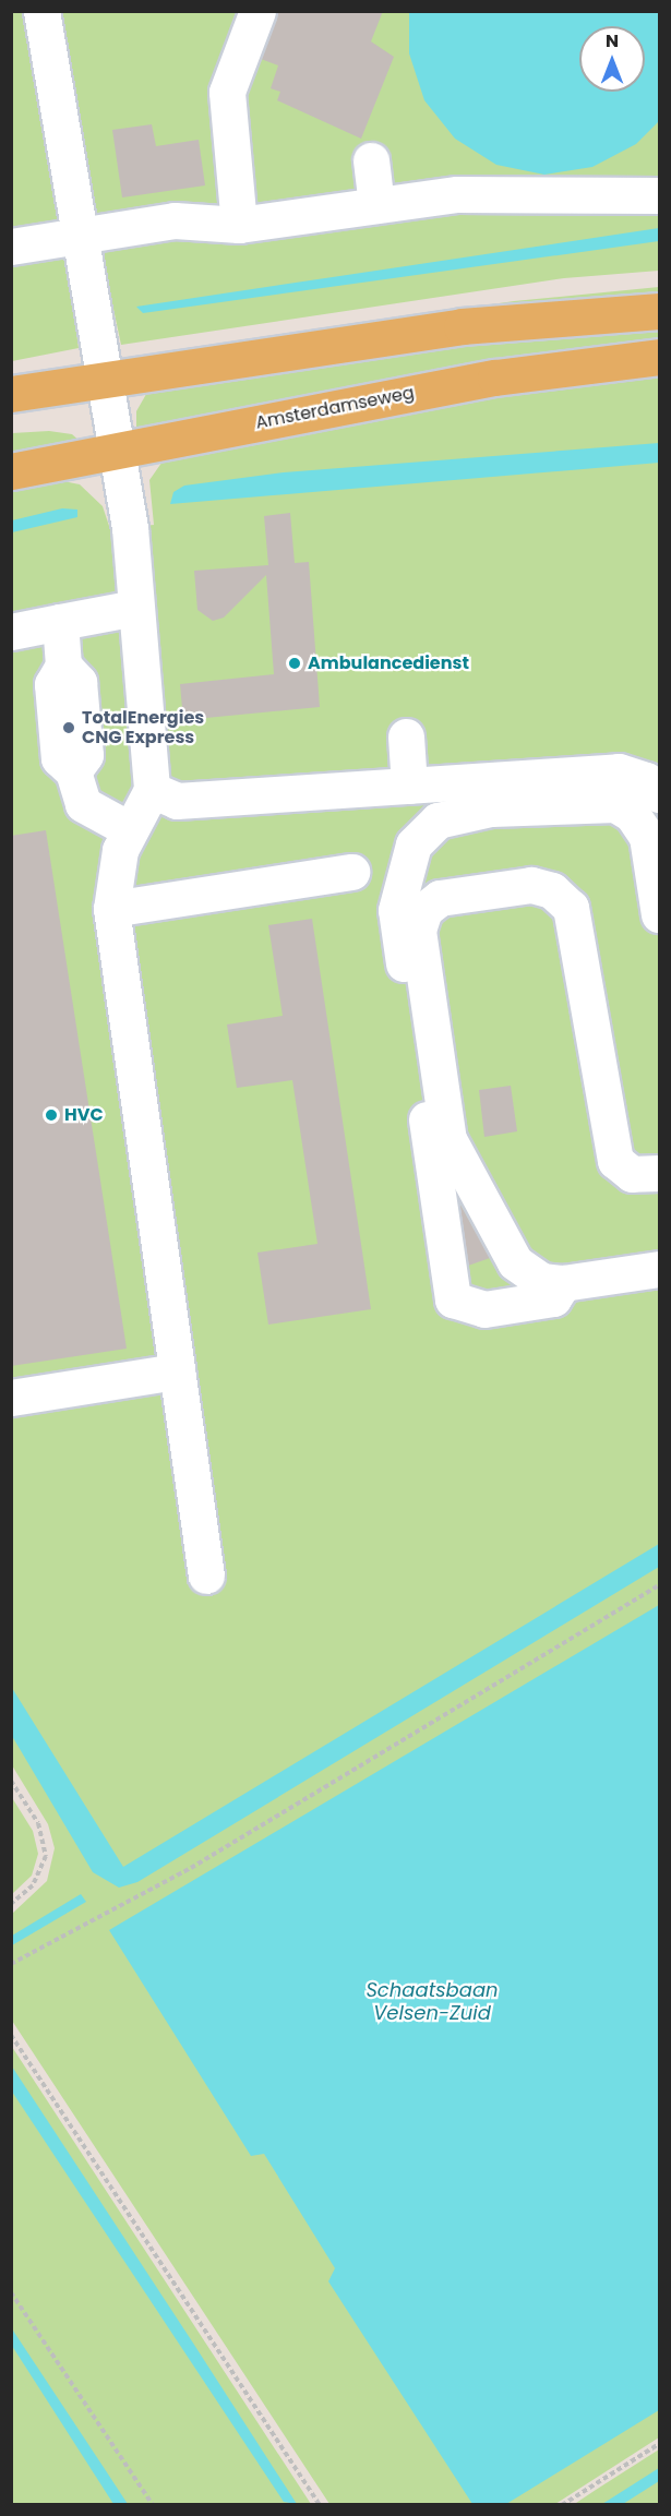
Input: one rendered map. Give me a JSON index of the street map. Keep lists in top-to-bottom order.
{
  "streets": {
    "main road": ["Amsterdamseweg"]
  },
  "water": ["Schaatsbaan Velsen-Zuid"],
  "places": ["Ambulancedienst", "TotalEnergies CNG Express", "HVC"],
  "north": "top"
}
